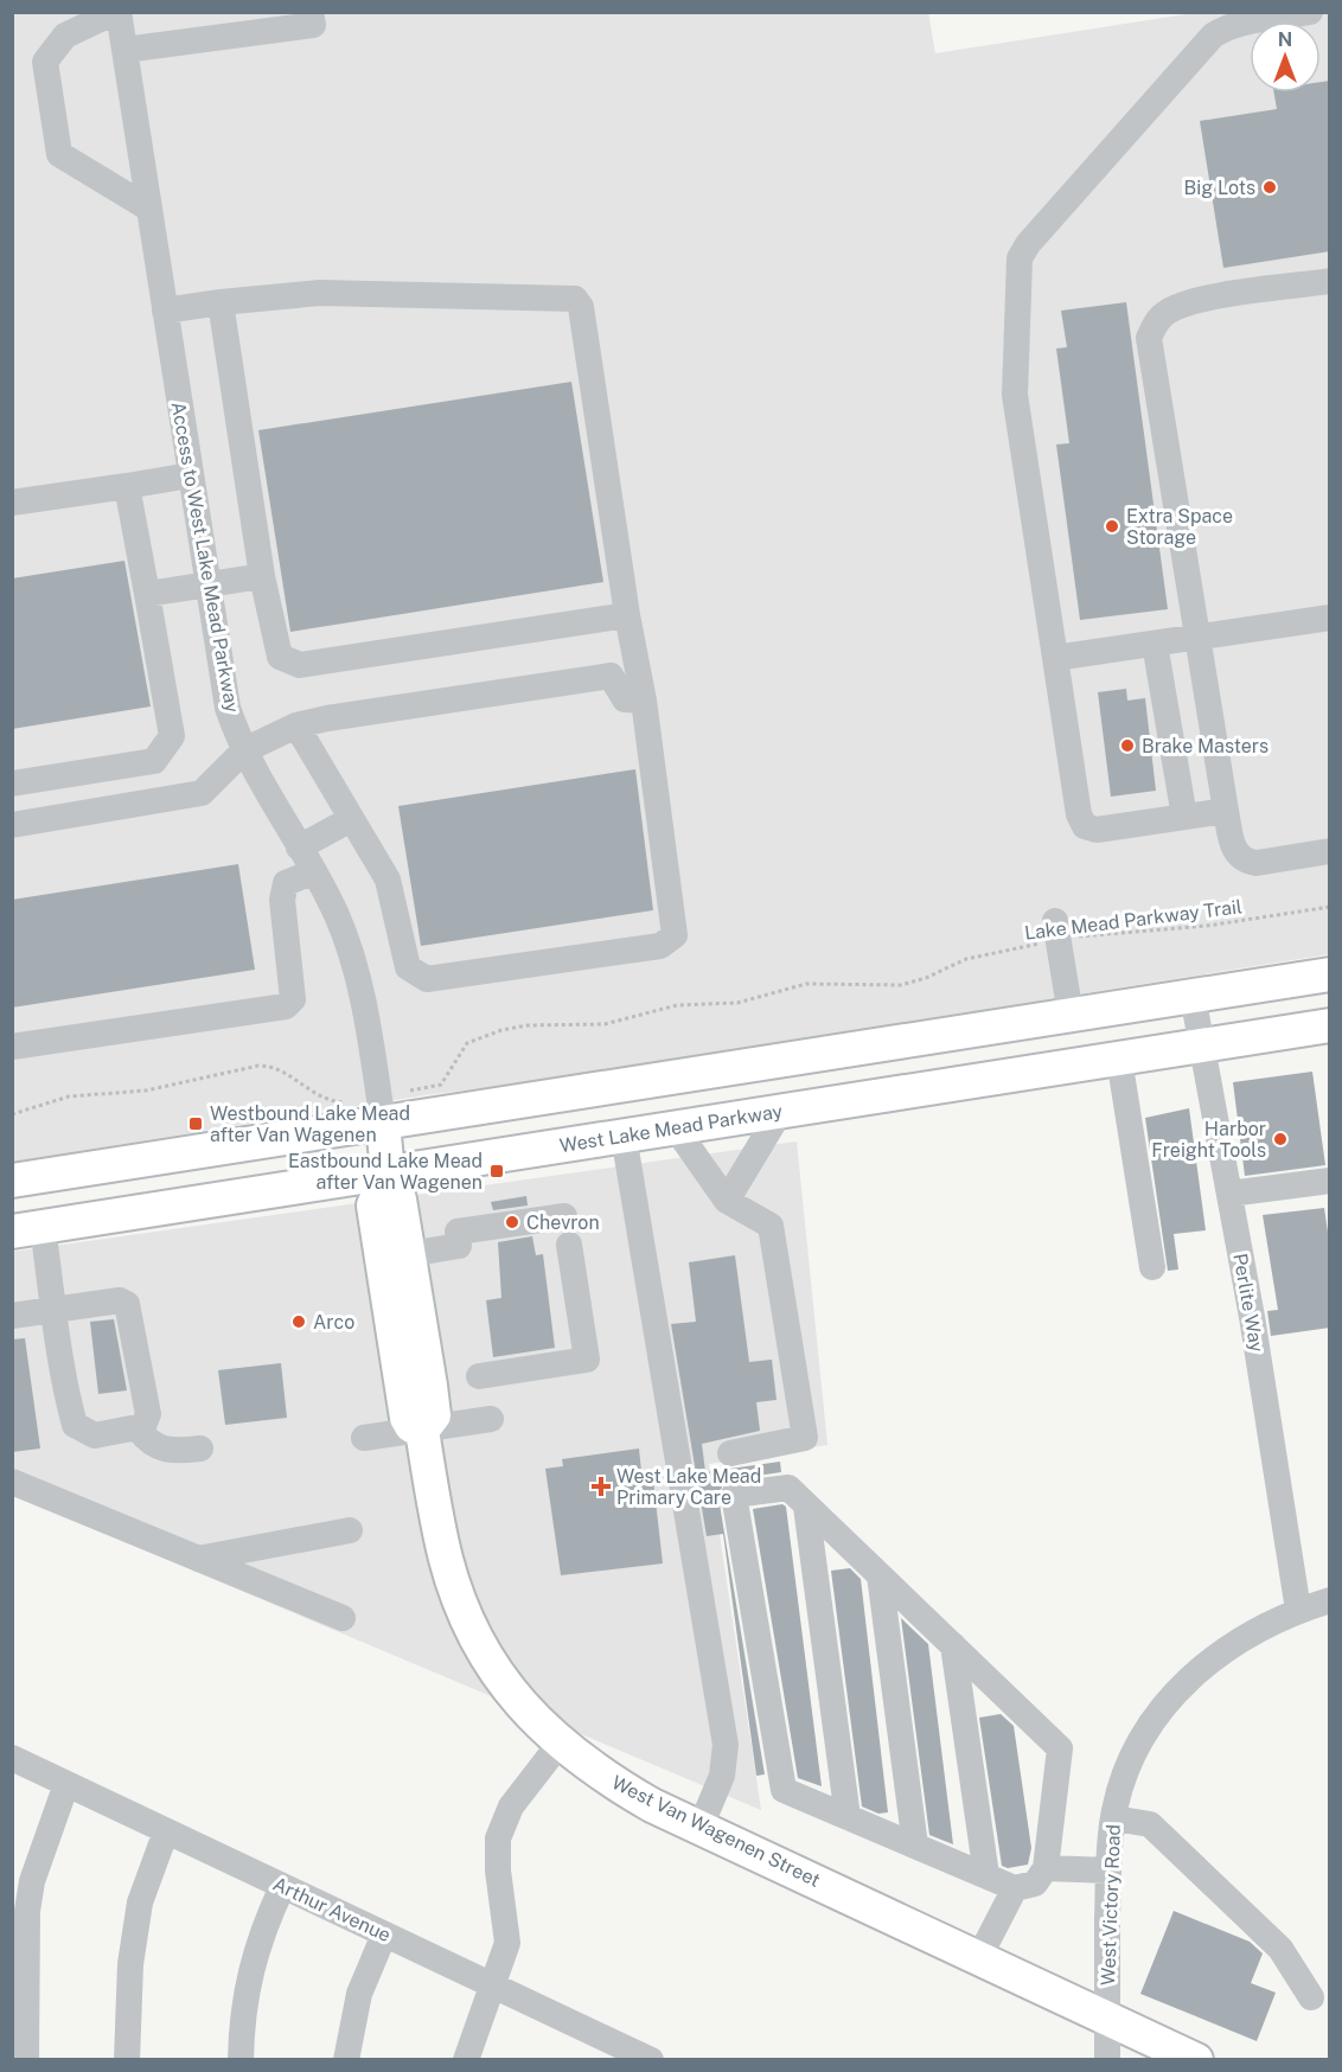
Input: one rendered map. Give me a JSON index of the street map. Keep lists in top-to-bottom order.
{
  "streets": {
    "main road": ["West Lake Mead Parkway", "West Van Wagenen Street"],
    "street": [
      "Access to West Lake Mead Parkway",
      "Perlite Way",
      "West Victory Road",
      "Arthur Avenue"
    ],
    "path": ["Lake Mead Parkway Trail"]
  },
  "crossings": [
    ["Access to West Lake Mead Parkway", "Lake Mead Parkway Trail"],
    ["Access to West Lake Mead Parkway", "West Van Wagenen Street"],
    ["Lake Mead Parkway Trail", "West Van Wagenen Street"],
    ["West Lake Mead Parkway", "Perlite Way"],
    ["West Lake Mead Parkway", "West Van Wagenen Street"],
    ["Perlite Way", "West Victory Road"],
    ["West Van Wagenen Street", "West Victory Road"]
  ],
  "places": {
    "other": [
      "Big Lots",
      "Extra Space Storage",
      "Brake Masters",
      "Harbor Freight Tools",
      "Chevron",
      "Arco"
    ],
    "transit": ["Westbound Lake Mead after Van Wagenen", "Eastbound Lake Mead after Van Wagenen"],
    "health": ["West Lake Mead Primary Care"]
  },
  "north": "top"
}
